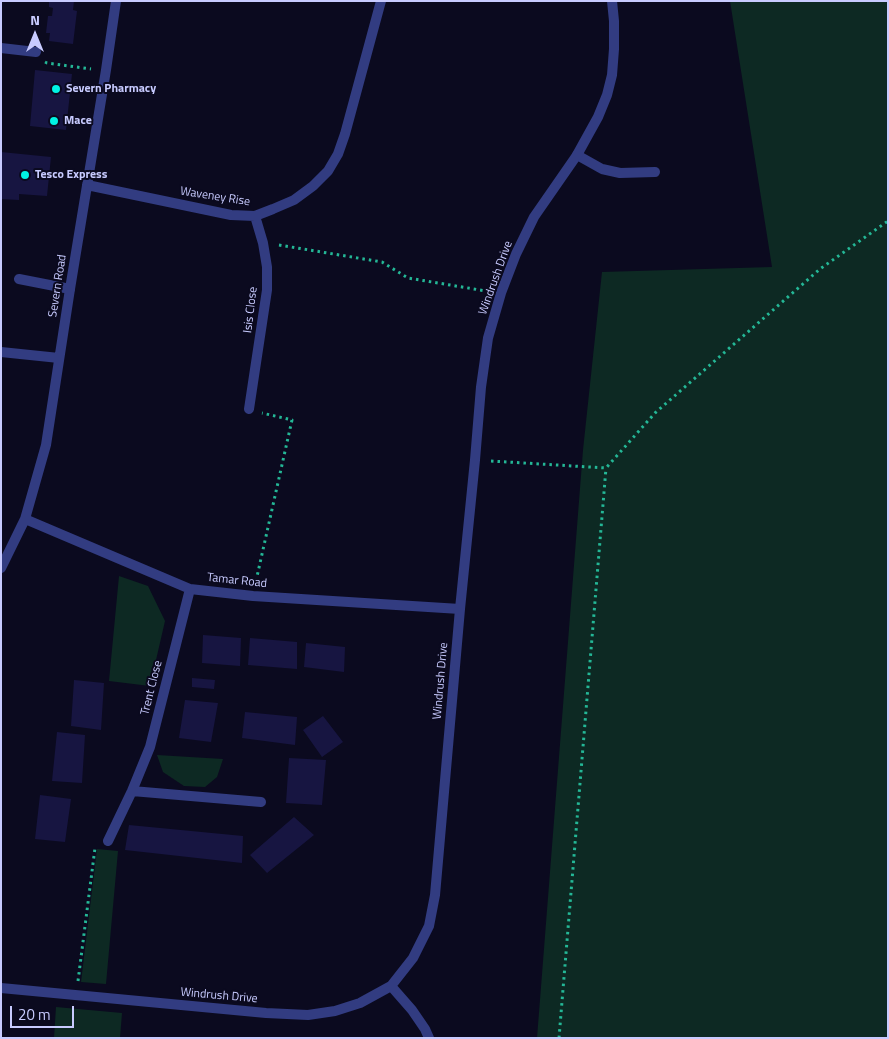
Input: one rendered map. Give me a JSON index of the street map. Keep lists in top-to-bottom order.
{
  "streets": {
    "street": [
      "Waveney Rise",
      "Windrush Drive",
      "Severn Road",
      "Isis Close",
      "Tamar Road",
      "Trent Close"
    ]
  },
  "crossings": [
    ["Waveney Rise", "Severn Road"],
    ["Waveney Rise", "Isis Close"],
    ["Windrush Drive", "Tamar Road"],
    ["Severn Road", "Tamar Road"],
    ["Tamar Road", "Trent Close"]
  ],
  "places": ["Severn Pharmacy", "Mace", "Tesco Express"],
  "scale_bar": "20 m",
  "north": "top"
}
